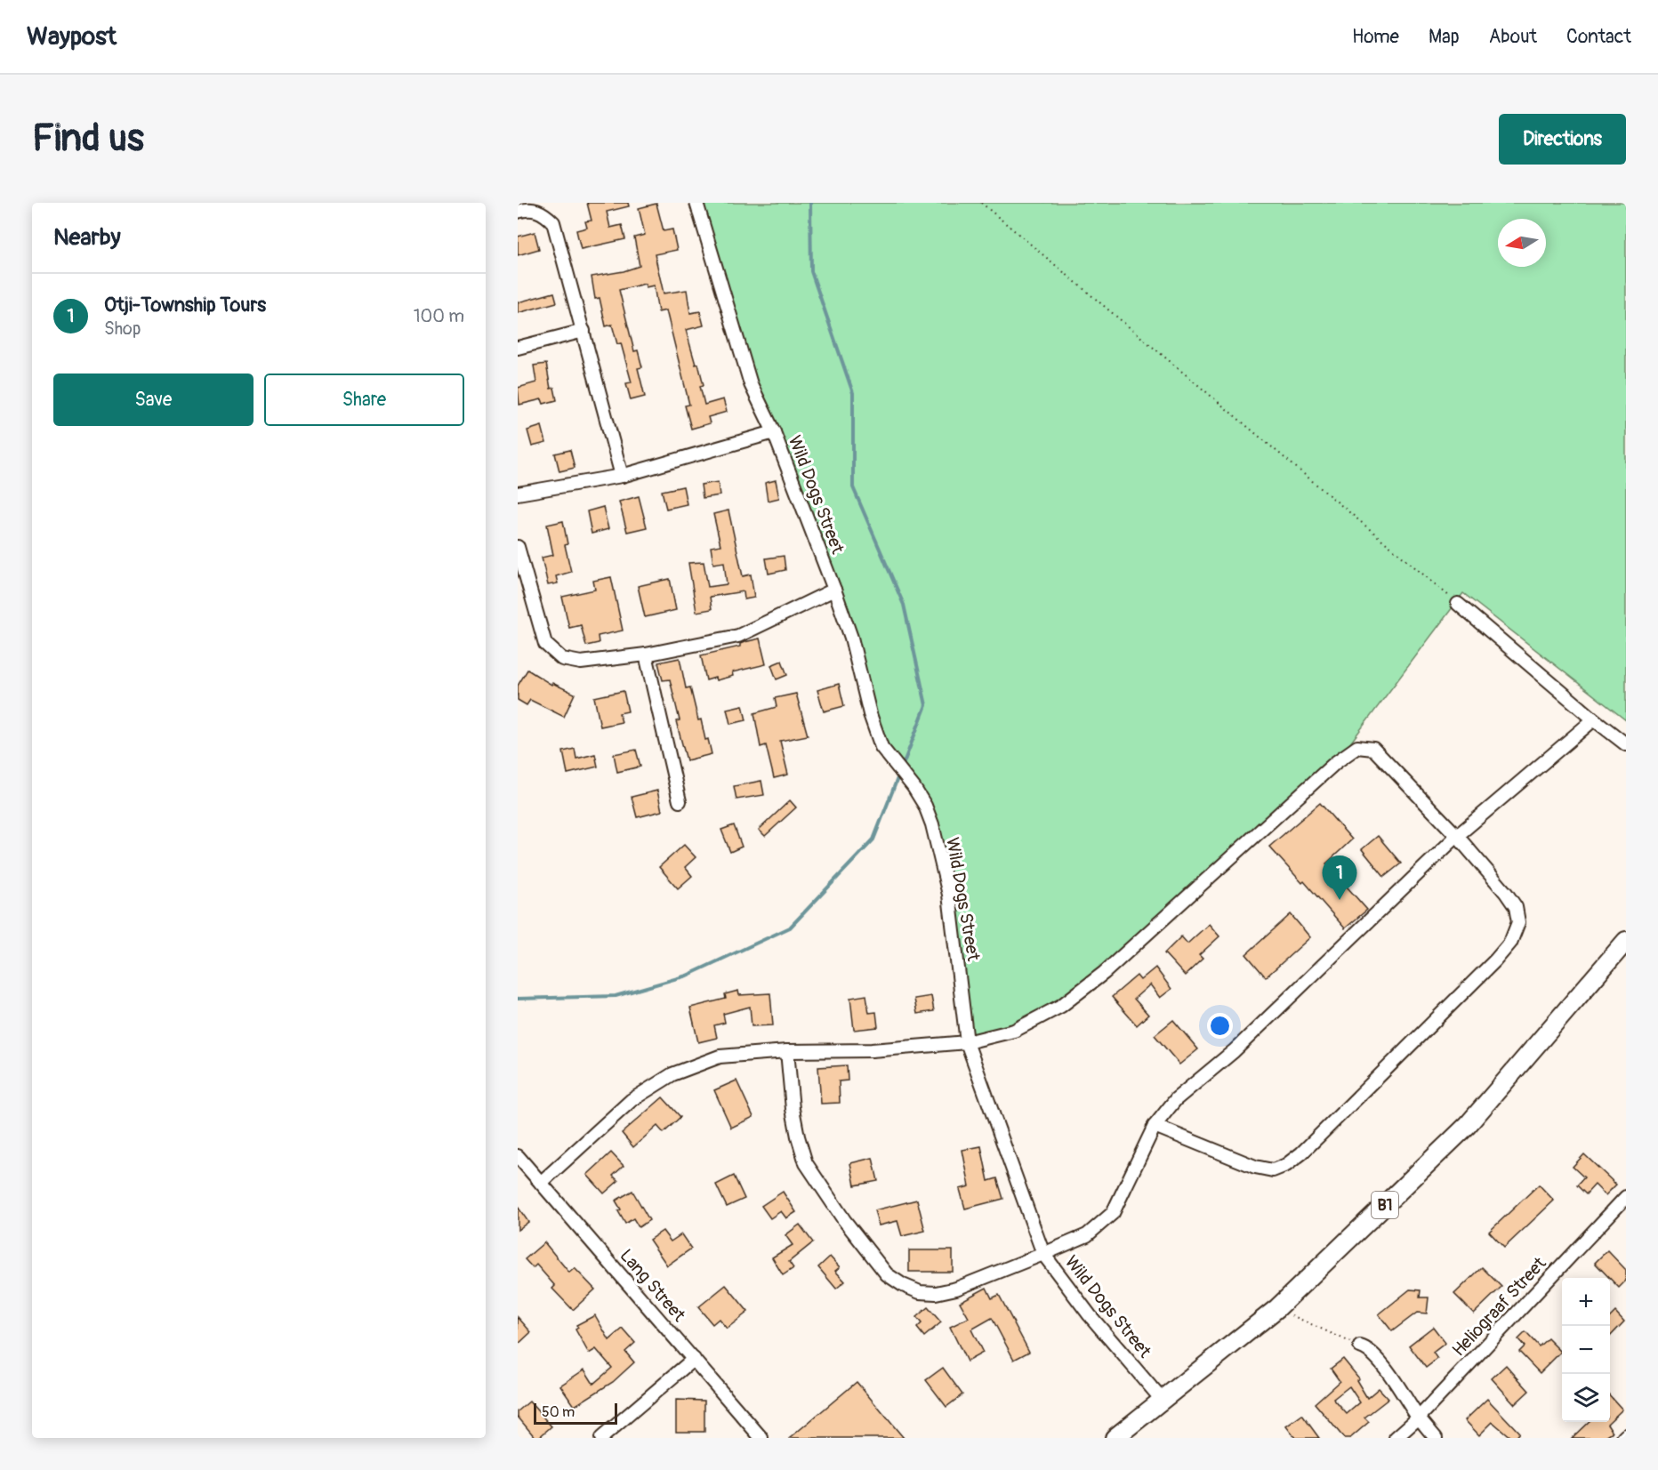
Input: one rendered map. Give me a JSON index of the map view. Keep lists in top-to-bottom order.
{
  "streets": {
    "highway": ["B1"],
    "street": ["Wild Dogs Street", "Lang Street", "Heliograaf Street"]
  },
  "crossings": [
    ["Wild Dogs Street", "B1"]
  ],
  "scale_bar": "50 m",
  "north": "left",
  "page": {
    "header": "Waypost",
    "nav": [
      "Home",
      "Map",
      "About",
      "Contact"
    ],
    "buttons": [
      "Directions",
      ["Save", "Share"]
    ],
    "title": "Find us",
    "heading": "Nearby",
    "list": [
      {
        "mark": "1",
        "name": "Otji-Township Tours",
        "note": "Shop",
        "value": "100 m"
      }
    ],
    "pins": "1",
    "map_buttons": ["+", "−"],
    "scale": "50 m"
  }
}
